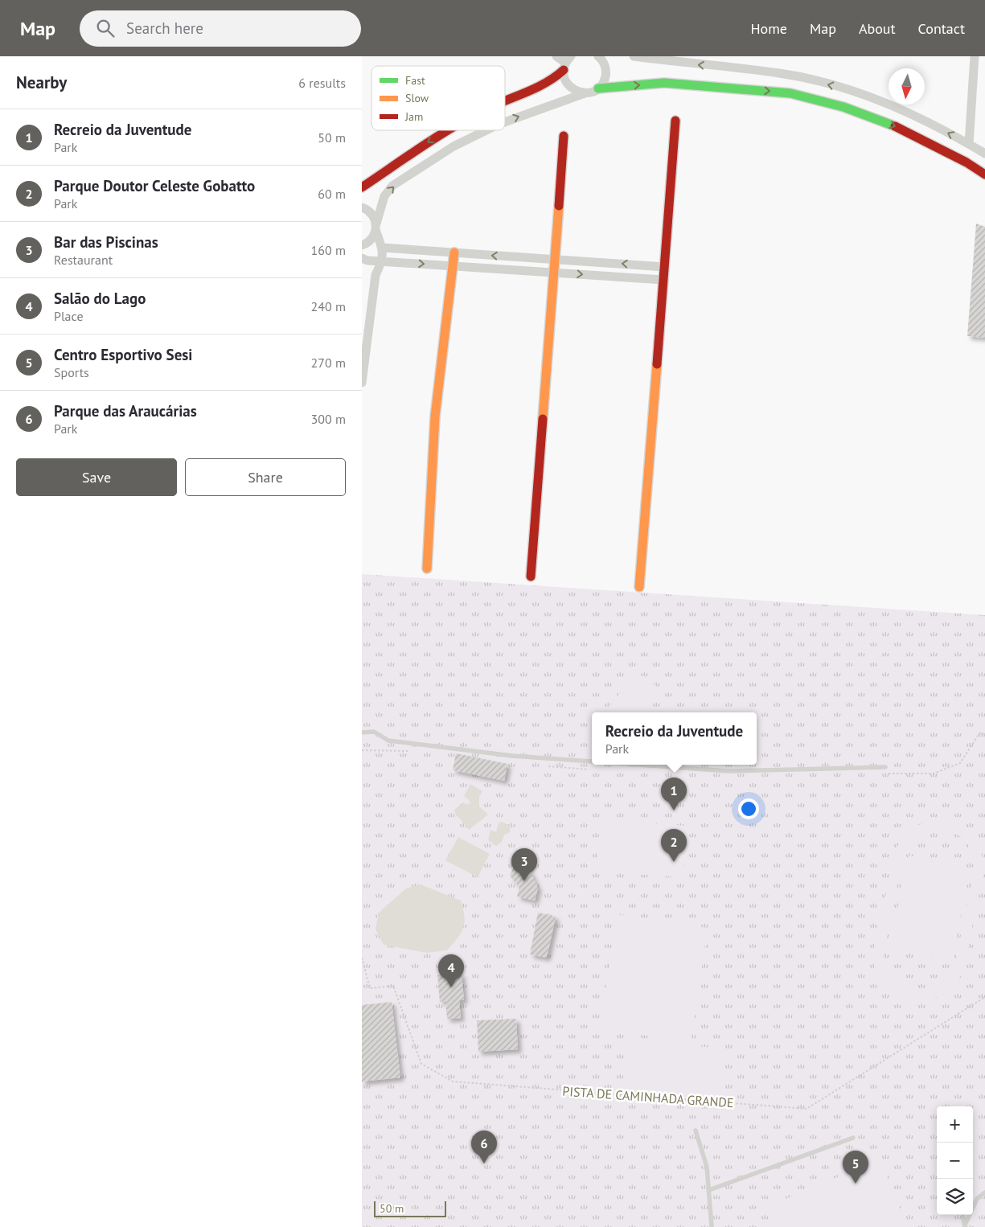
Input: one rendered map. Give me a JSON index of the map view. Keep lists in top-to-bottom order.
{
  "streets": {
    "path": ["PISTA DE CAMINHADA GRANDE"]
  },
  "legend": ["Fast", "Slow", "Jam"],
  "scale_bar": "50 m",
  "north": "bottom",
  "page": {
    "header": "Map",
    "search": "Search here",
    "nav": [
      "Home",
      "Map",
      "About",
      "Contact"
    ],
    "heading": ["Nearby", "6 results"],
    "list": [
      {
        "mark": "1",
        "name": "Recreio da Juventude",
        "note": "Park",
        "value": "50 m"
      },
      {
        "mark": "2",
        "name": "Parque Doutor Celeste Gobatto",
        "note": "Park",
        "value": "60 m"
      },
      {
        "mark": "3",
        "name": "Bar das Piscinas",
        "note": "Restaurant",
        "value": "160 m"
      },
      {
        "mark": "4",
        "name": "Salão do Lago",
        "note": "Place",
        "value": "240 m"
      },
      {
        "mark": "5",
        "name": "Centro Esportivo Sesi",
        "note": "Sports",
        "value": "270 m"
      },
      {
        "mark": "6",
        "name": "Parque das Araucárias",
        "note": "Park",
        "value": "300 m"
      }
    ],
    "buttons": ["Save", "Share"],
    "popup": ["Recreio da Juventude", "Park"],
    "pins": [
      "1",
      "2",
      "3",
      "4",
      "6",
      "5"
    ],
    "map_buttons": ["+", "−"],
    "scale": "50 m"
  }
}
